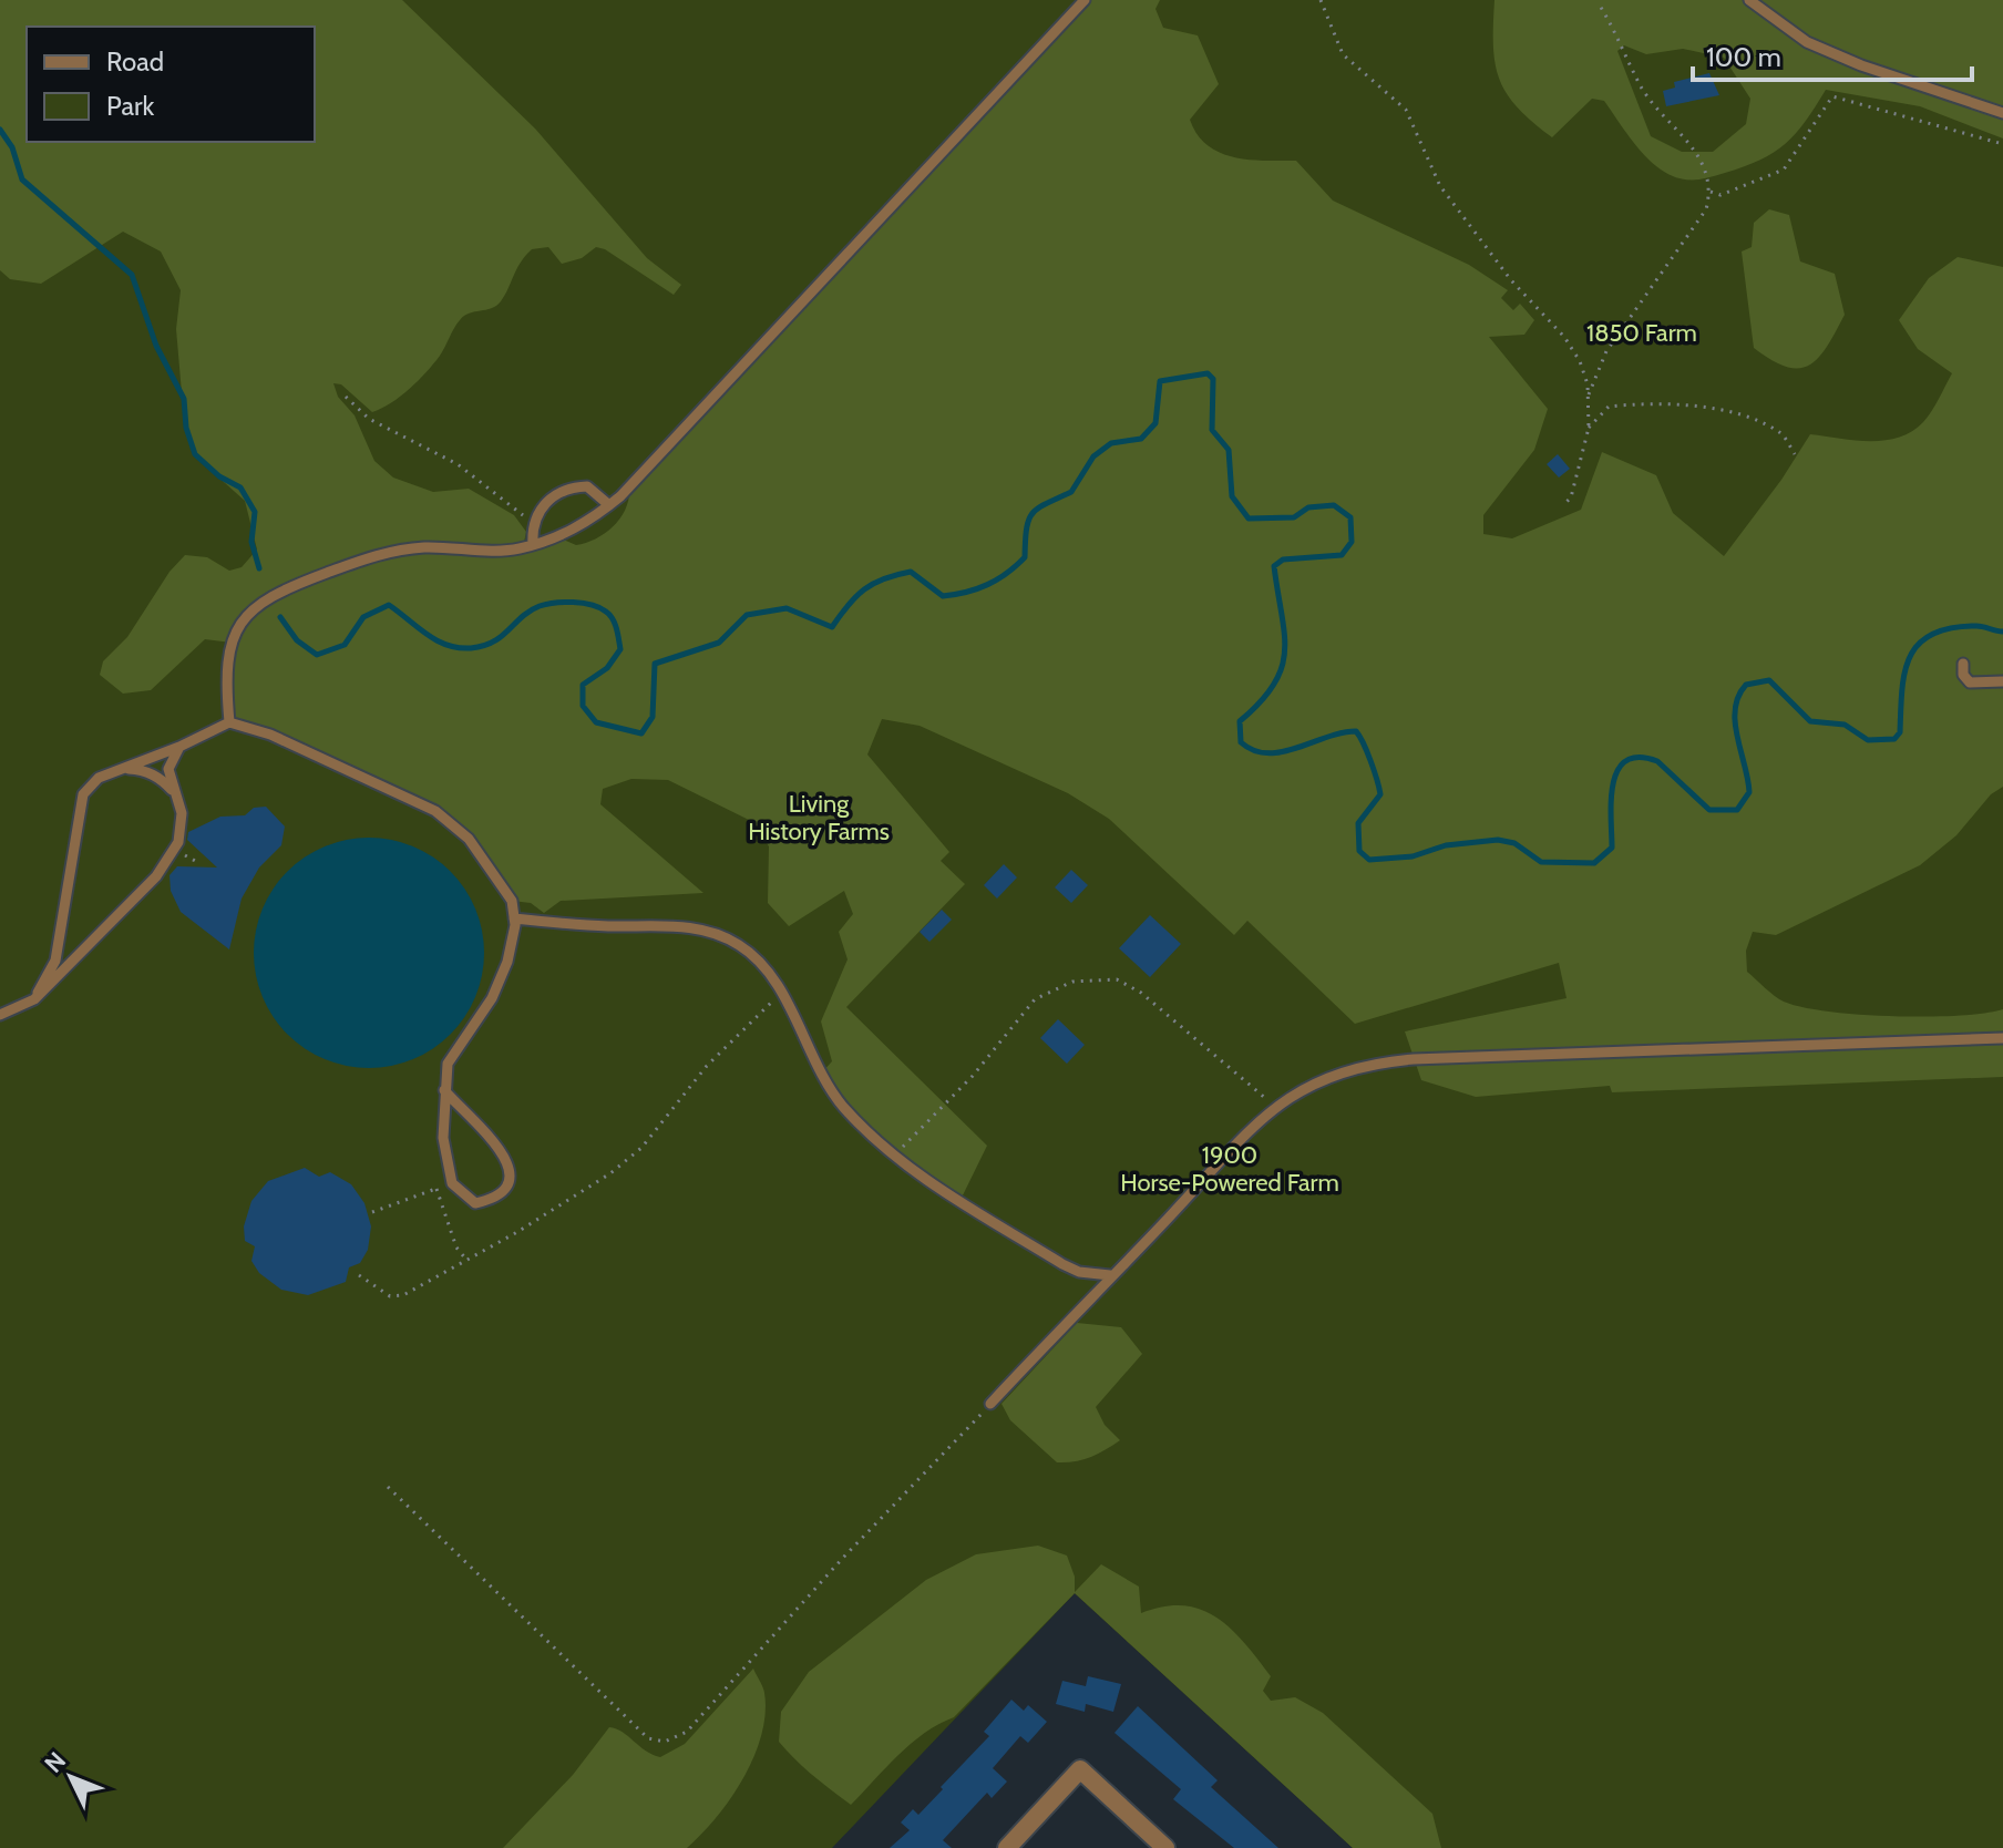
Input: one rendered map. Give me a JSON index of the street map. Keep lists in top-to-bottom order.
{
  "parks": ["1850 Farm", "Living History Farms", "1900 Horse-Powered Farm"],
  "legend": ["Road", "Park"],
  "scale_bar": "100 m",
  "north": "top left"
}
